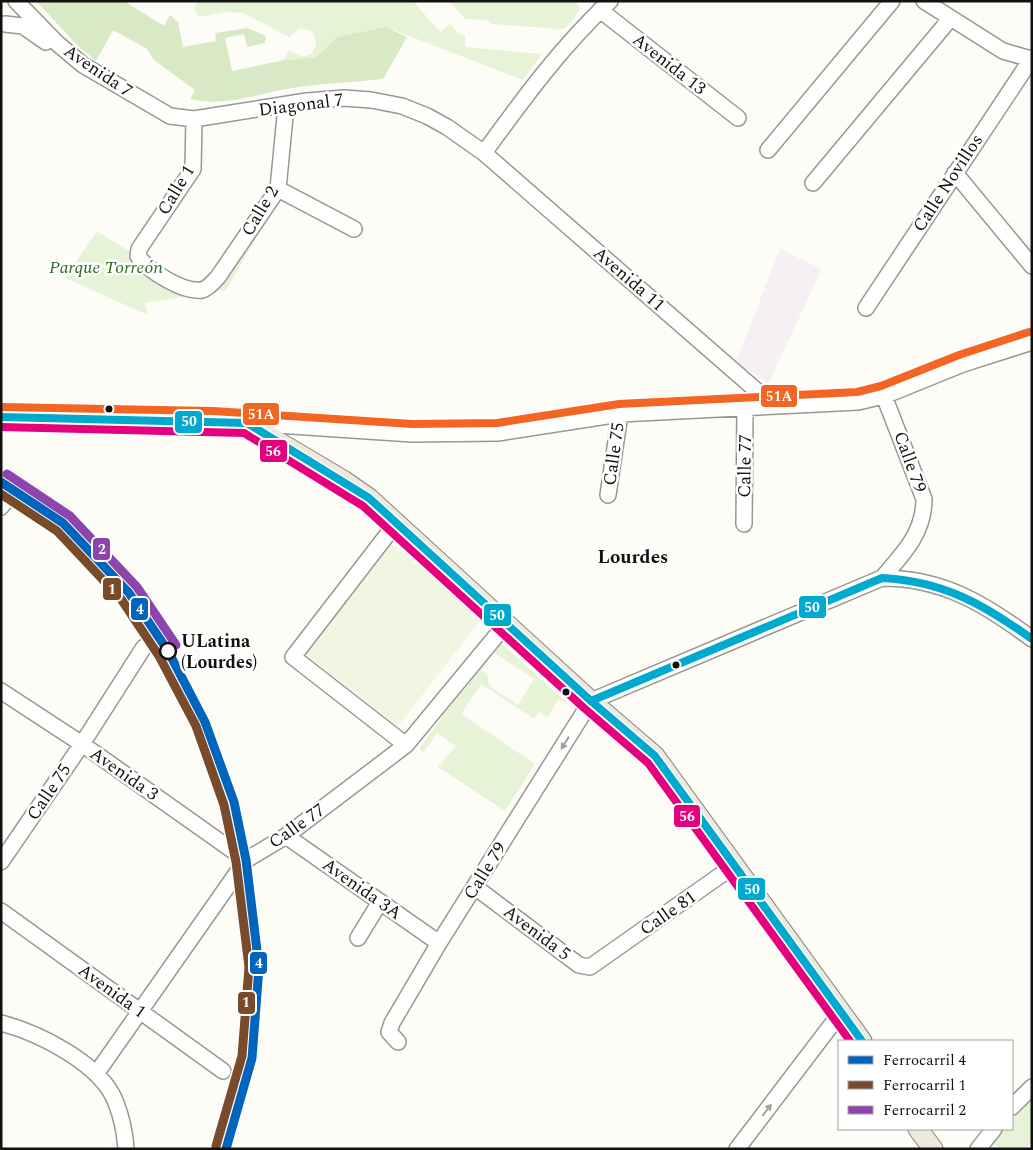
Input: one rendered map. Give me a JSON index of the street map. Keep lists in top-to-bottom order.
{
  "streets": {
    "street": [
      "Avenida 13",
      "Avenida 7",
      "Diagonal 7",
      "Calle Novillos",
      "Calle 1",
      "Calle 2",
      "Avenida 11",
      "Calle 75",
      "Calle 79",
      "Calle 77",
      "Avenida 3",
      "Avenida 3A",
      "Calle 81",
      "Avenida 5",
      "Avenida 1"
    ]
  },
  "crossings": [
    ["Avenida 7", "Diagonal 7"],
    ["Avenida 7", "Calle 1"],
    ["Diagonal 7", "Calle 1"],
    ["Diagonal 7", "Calle 2"],
    ["Diagonal 7", "Avenida 11"],
    ["Calle 1", "Calle 2"],
    ["Calle 75", "Avenida 3"],
    ["Calle 79", "Avenida 3A"],
    ["Calle 79", "Avenida 5"],
    ["Calle 77", "Avenida 3"],
    ["Calle 77", "Avenida 3A"],
    ["Calle 77", "Avenida 1"],
    ["Calle 81", "Avenida 5"]
  ],
  "one_way": ["Calle 79"],
  "districts": ["Lourdes"],
  "parks": ["Parque Torreón"],
  "places": ["ULatina (Lourdes)"],
  "lines": [
    "transit line 51A",
    "transit line 50",
    "transit line 56",
    "rail line 2",
    "rail line 4",
    "rail line 1"
  ],
  "legend": ["Ferrocarril 4", "Ferrocarril 1", "Ferrocarril 2"]
}
